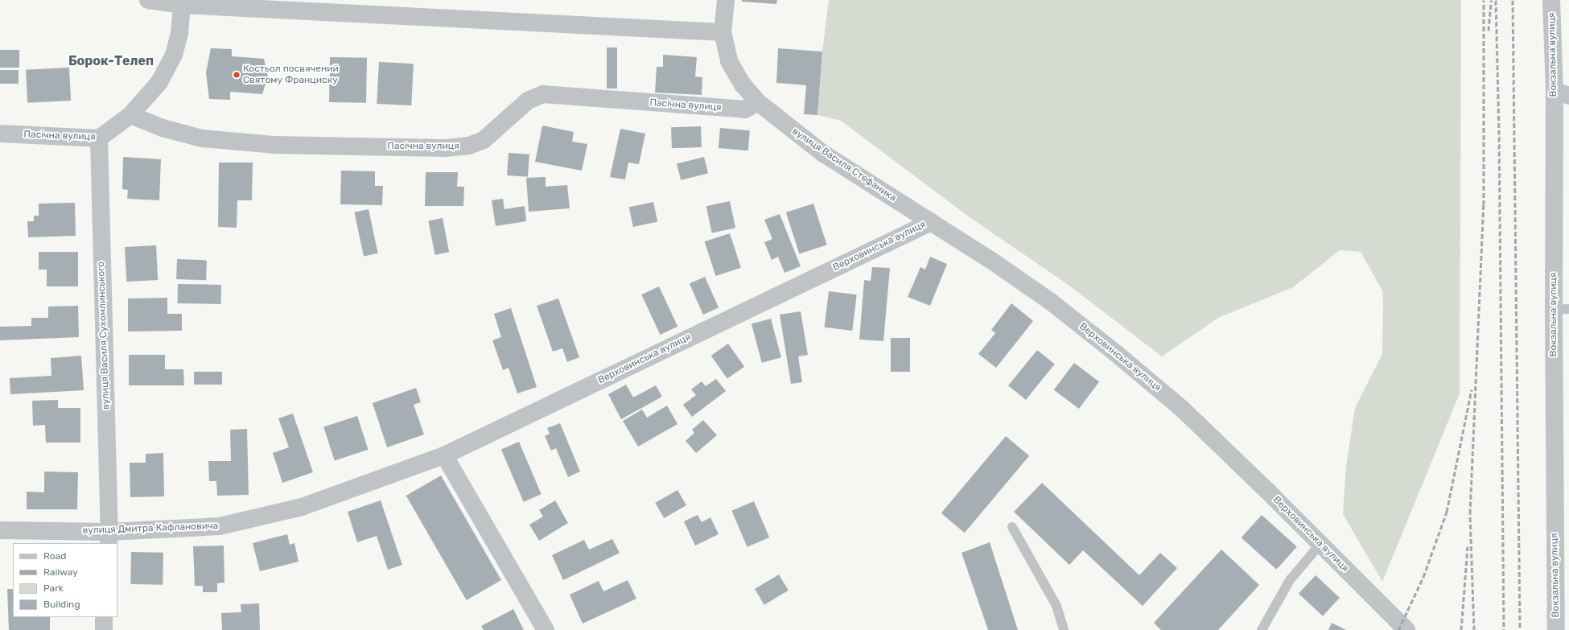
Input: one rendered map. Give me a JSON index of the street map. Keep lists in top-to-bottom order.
{
  "streets": {
    "street": [
      "Вокзальна вулиця",
      "Пасічна вулиця",
      "вулиця Василя Стефаника",
      "Верховинська вулиця",
      "вулиця Василя Сухомлинського",
      "вулиця Дмитра Кафлановича"
    ]
  },
  "crossings": [
    ["Пасічна вулиця", "вулиця Василя Стефаника"],
    ["Пасічна вулиця", "вулиця Василя Сухомлинського"],
    ["вулиця Василя Стефаника", "Верховинська вулиця"],
    ["Верховинська вулиця", "вулиця Дмитра Кафлановича"],
    ["вулиця Василя Сухомлинського", "вулиця Дмитра Кафлановича"]
  ],
  "districts": ["Борок-Телеп"],
  "places": ["Костьол посвячений Святому Франциску"],
  "legend": [
    "Road",
    "Railway",
    "Park",
    "Building"
  ]
}
